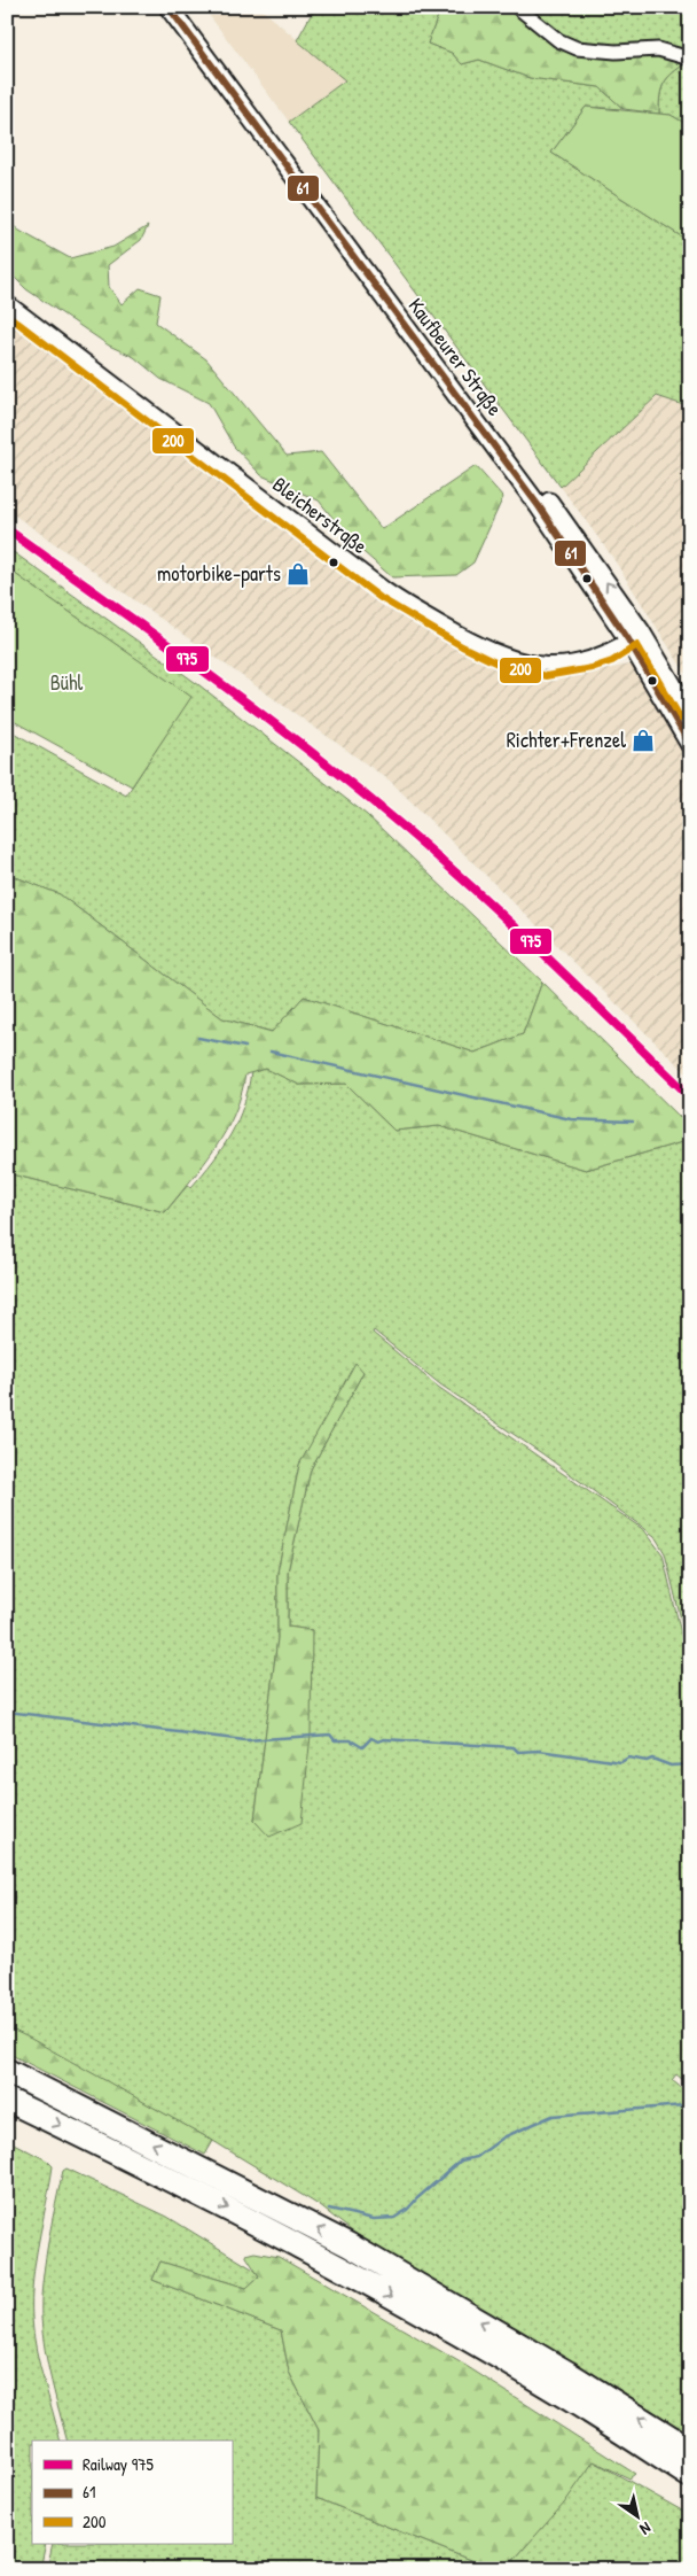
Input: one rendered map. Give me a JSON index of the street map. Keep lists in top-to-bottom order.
{
  "streets": {
    "main road": ["Kaufbeurer Straße"],
    "street": ["Bleicherstraße"]
  },
  "crossings": [
    ["Kaufbeurer Straße", "Bleicherstraße"]
  ],
  "parks": ["Bühl"],
  "places": {
    "shop": ["motorbike-parts", "Richter+Frenzel"]
  },
  "lines": ["transit line 61", "transit line 200", "rail line 975"],
  "legend": ["Railway 975", "61", "200"],
  "north": "bottom right"
}
